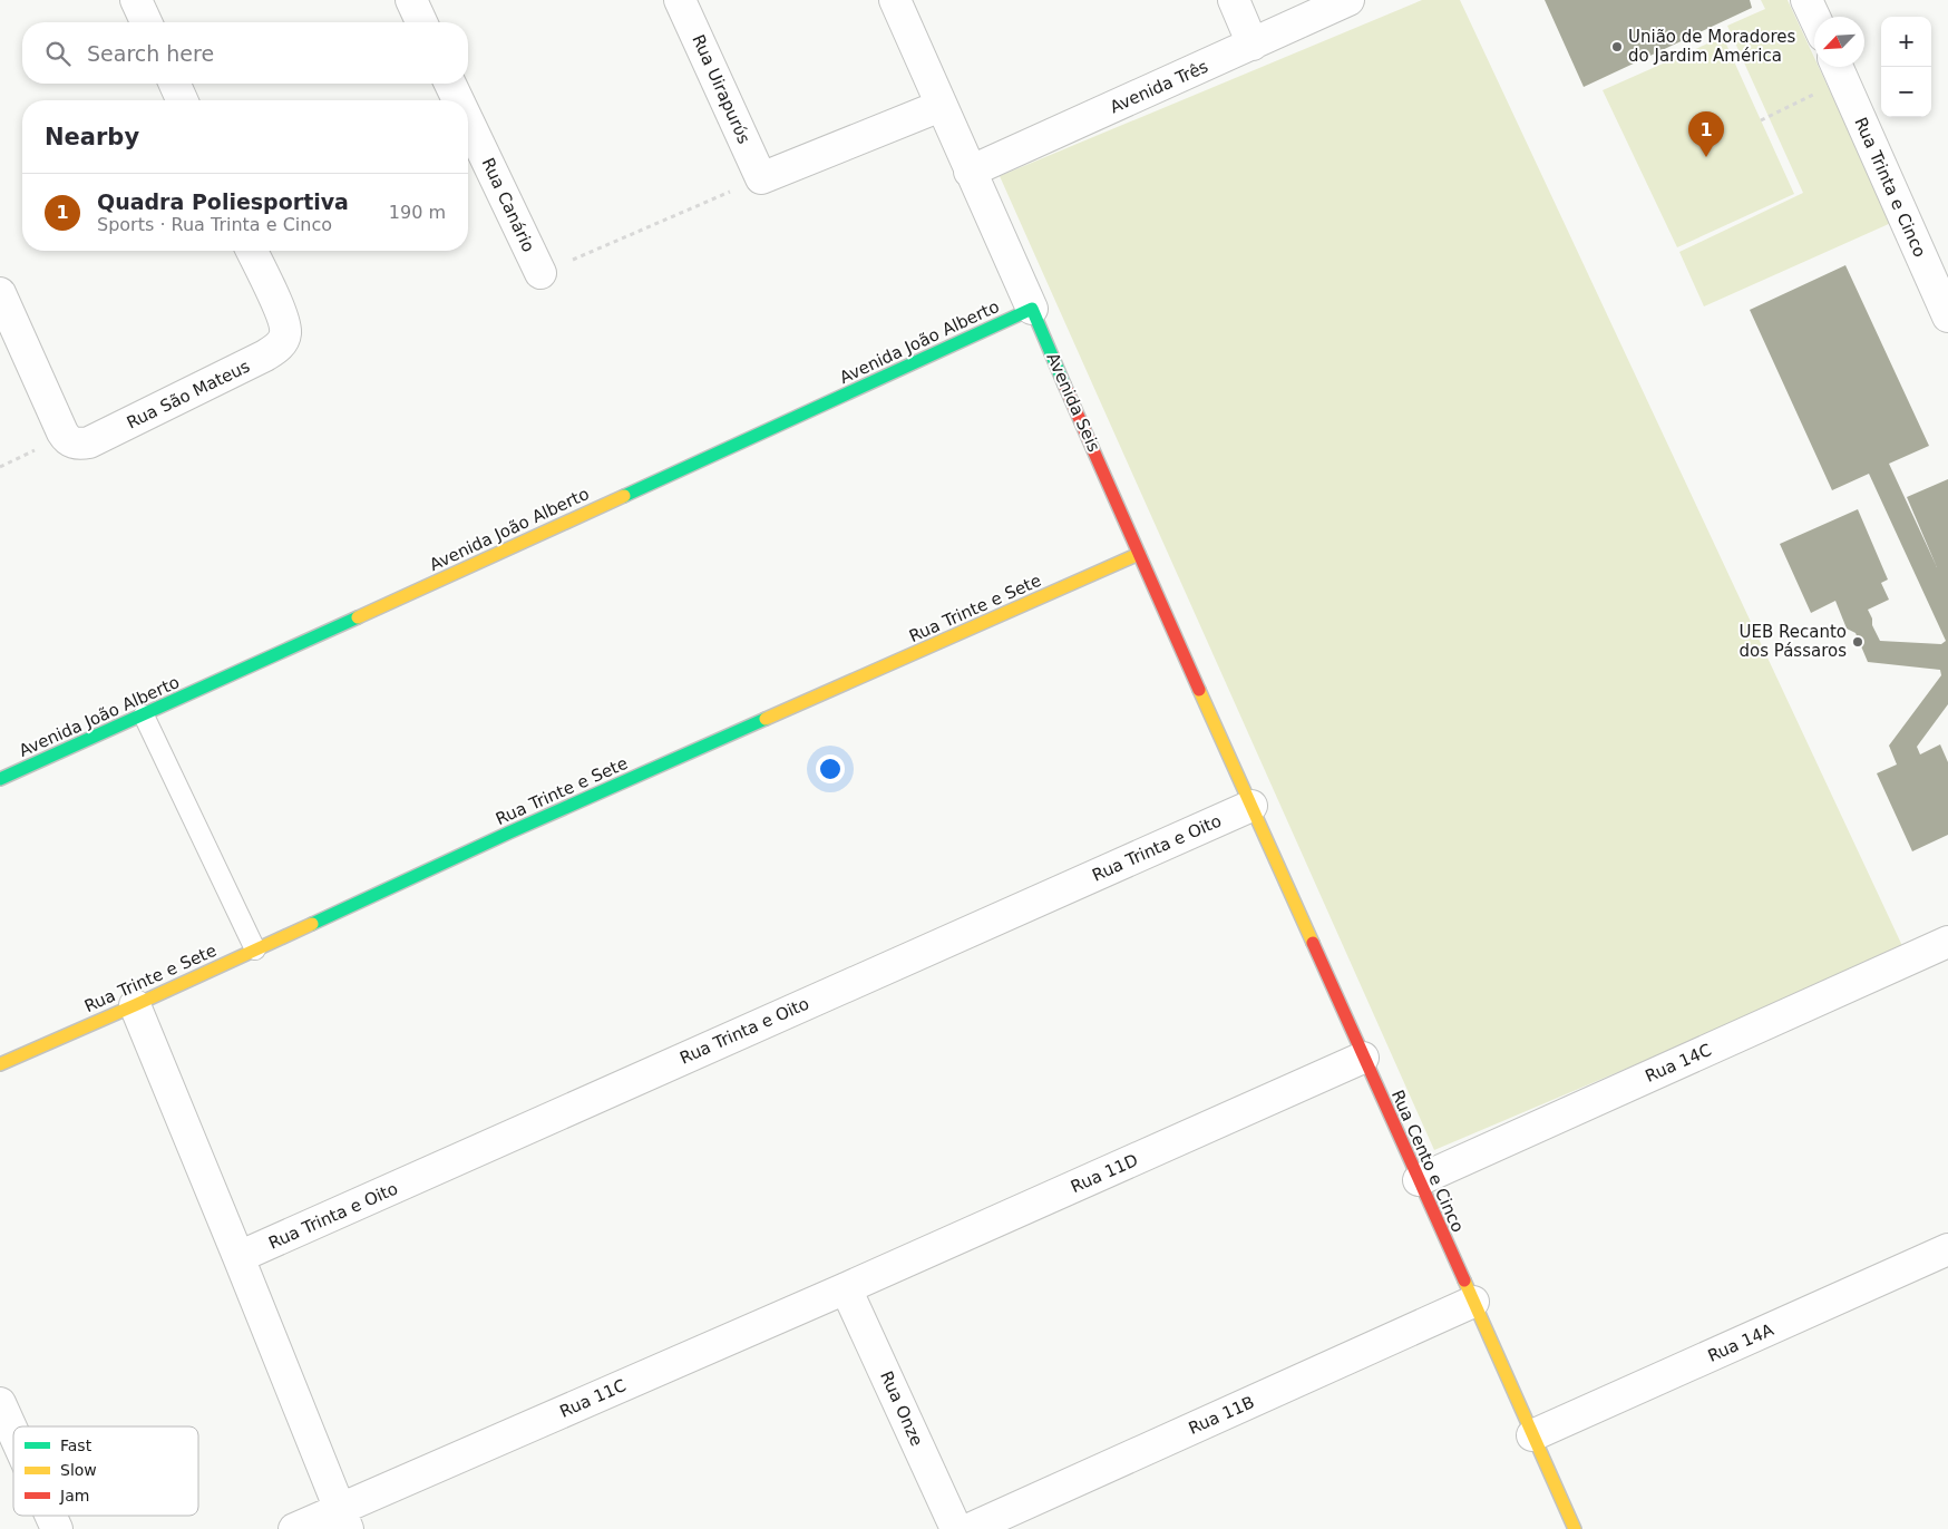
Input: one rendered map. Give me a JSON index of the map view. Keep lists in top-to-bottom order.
{
  "streets": {
    "street": [
      "Avenida Três",
      "Rua Uirapurύs",
      "Rua Trinta e Cinco",
      "Rua Canário",
      "Avenida João Alberto",
      "Rua São Mateus",
      "Avenida Seis",
      "Rua Trinte e Sete",
      "Rua Trinta e Oito",
      "Rua 14C",
      "Rua Cento e Cinco",
      "Rua 11D",
      "Rua 14A",
      "Rua 11C",
      "Rua Onze",
      "Rua 11B"
    ]
  },
  "crossings": [
    ["Avenida Três", "Avenida Seis"],
    ["Avenida João Alberto", "Avenida Seis"],
    ["Avenida Seis", "Rua Trinte e Sete"],
    ["Avenida Seis", "Rua Trinta e Oito"],
    ["Avenida Seis", "Rua Cento e Cinco"],
    ["Rua Trinta e Oito", "Rua Cento e Cinco"],
    ["Rua 14C", "Rua Cento e Cinco"],
    ["Rua Cento e Cinco", "Rua 11D"],
    ["Rua Cento e Cinco", "Rua 14A"],
    ["Rua Cento e Cinco", "Rua 11B"],
    ["Rua 11D", "Rua 11C"],
    ["Rua 11D", "Rua Onze"],
    ["Rua 11C", "Rua Onze"]
  ],
  "places": ["União de Moradores do Jardim América", "UEB Recanto dos Pássaros"],
  "legend": ["Fast", "Slow", "Jam"],
  "north": "bottom left",
  "page": {
    "map_buttons": ["+", "−"],
    "search": "Search here",
    "heading": "Nearby",
    "pins": "1",
    "list": [
      {
        "mark": "1",
        "name": "Quadra Poliesportiva",
        "note": "Sports · Rua Trinta e Cinco",
        "value": "190 m"
      }
    ]
  }
}
